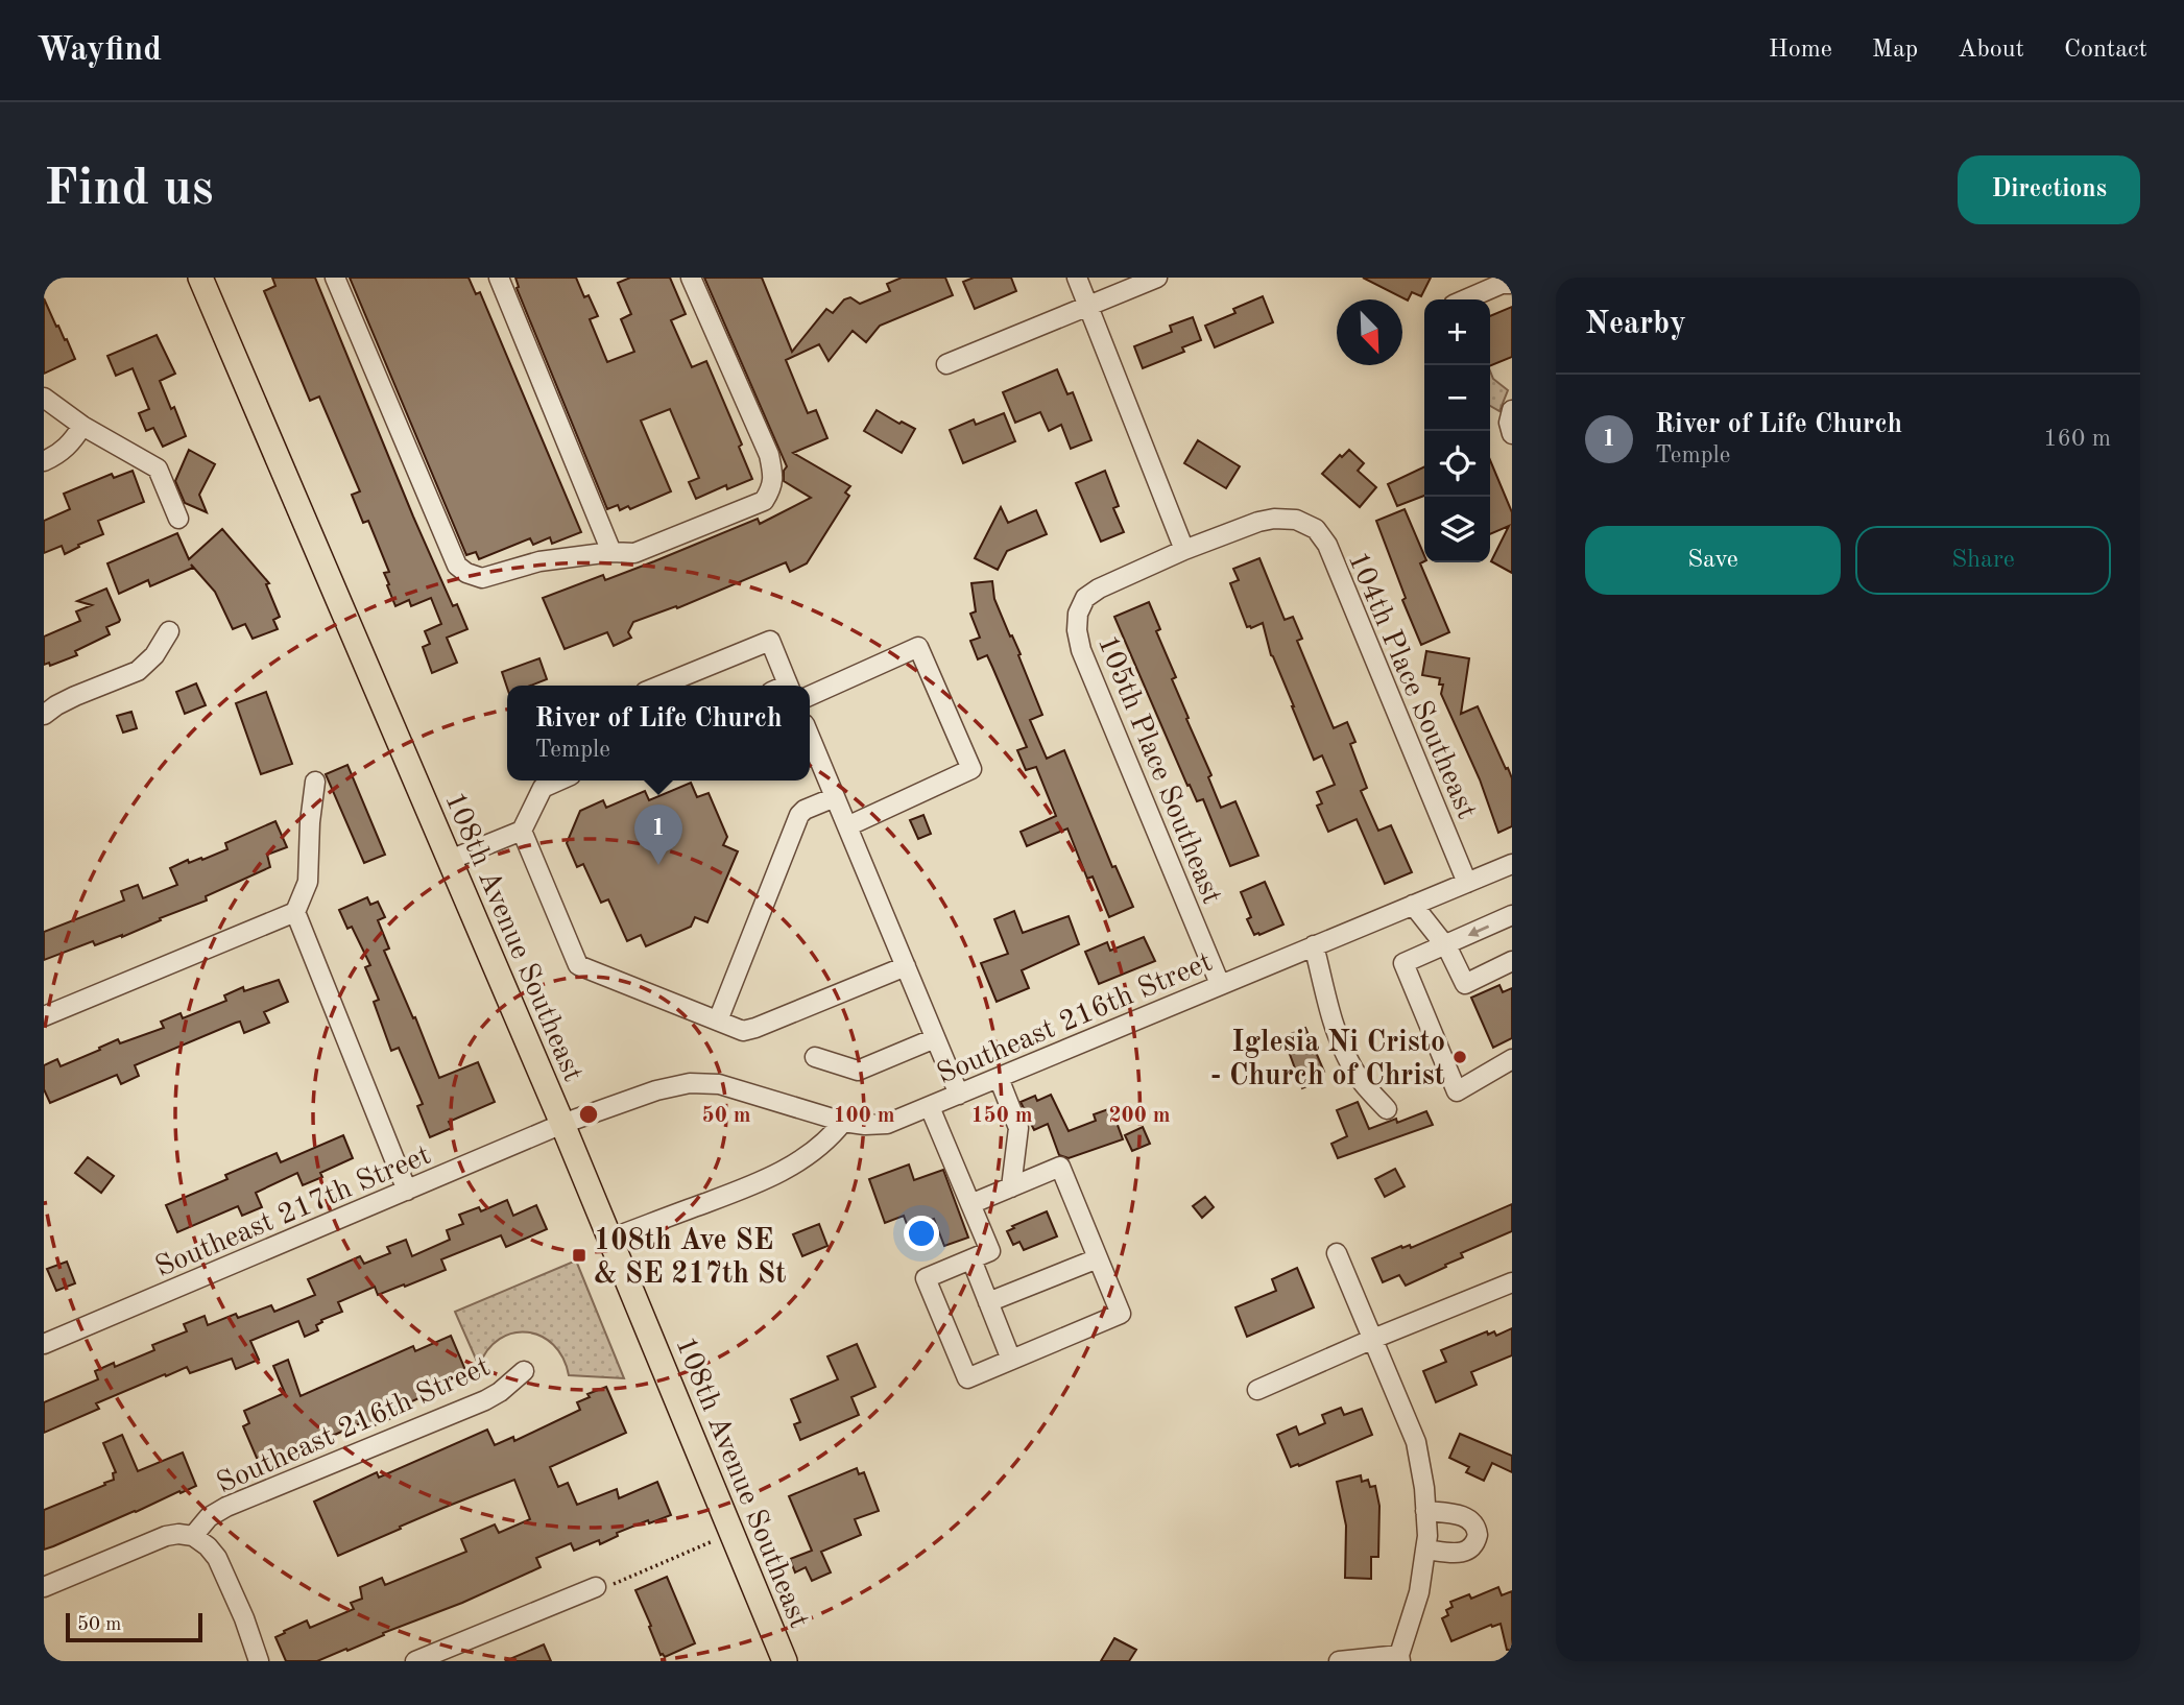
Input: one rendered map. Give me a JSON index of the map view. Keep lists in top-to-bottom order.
{
  "streets": {
    "main road": ["108th Avenue Southeast"],
    "street": [
      "104th Place Southeast",
      "105th Place Southeast",
      "Southeast 216th Street",
      "Southeast 217th Street"
    ]
  },
  "crossings": [
    ["104th Place Southeast", "105th Place Southeast"],
    ["104th Place Southeast", "Southeast 216th Street"],
    ["105th Place Southeast", "Southeast 216th Street"],
    ["108th Avenue Southeast", "Southeast 216th Street"],
    ["108th Avenue Southeast", "Southeast 217th Street"],
    ["Southeast 216th Street", "Southeast 217th Street"]
  ],
  "places": {
    "other": ["Iglesia Ni Cristo - Church of Christ"],
    "transit": ["108th Ave SE & SE 217th St"]
  },
  "scale_bar": "50 m",
  "north": "bottom right",
  "page": {
    "header": "Wayfind",
    "nav": [
      "Home",
      "Map",
      "About",
      "Contact"
    ],
    "buttons": [
      "Directions",
      ["Save", "Share"]
    ],
    "title": "Find us",
    "heading": "Nearby",
    "map_buttons": ["+", "−"],
    "list": [
      {
        "mark": "1",
        "name": "River of Life Church",
        "note": "Temple",
        "value": "160 m"
      }
    ],
    "popup": ["River of Life Church", "Temple"],
    "pins": "1",
    "scale": "50 m"
  },
  "rings": [
    "50 m",
    "100 m",
    "150 m",
    "200 m"
  ]
}
